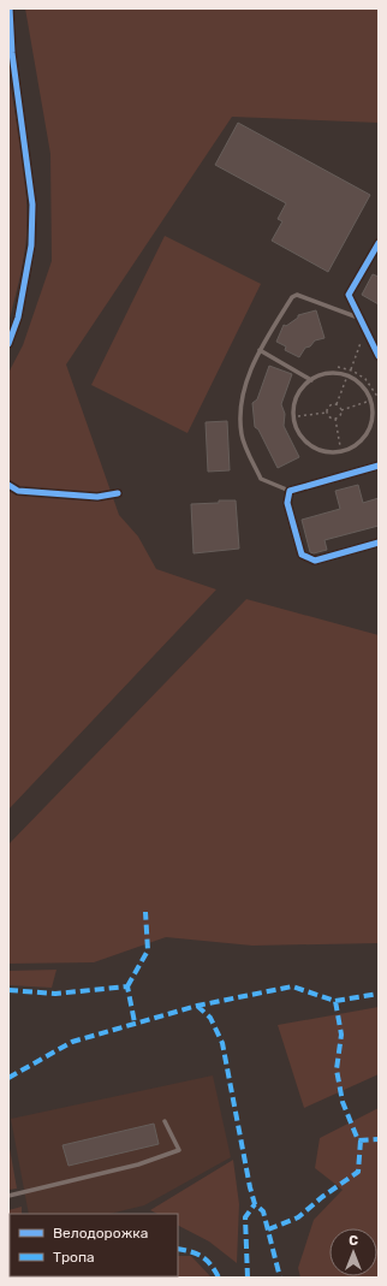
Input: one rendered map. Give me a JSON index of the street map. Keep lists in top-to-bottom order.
{
  "legend": ["Велодорожка", "Тропа"],
  "north": "top"
}
